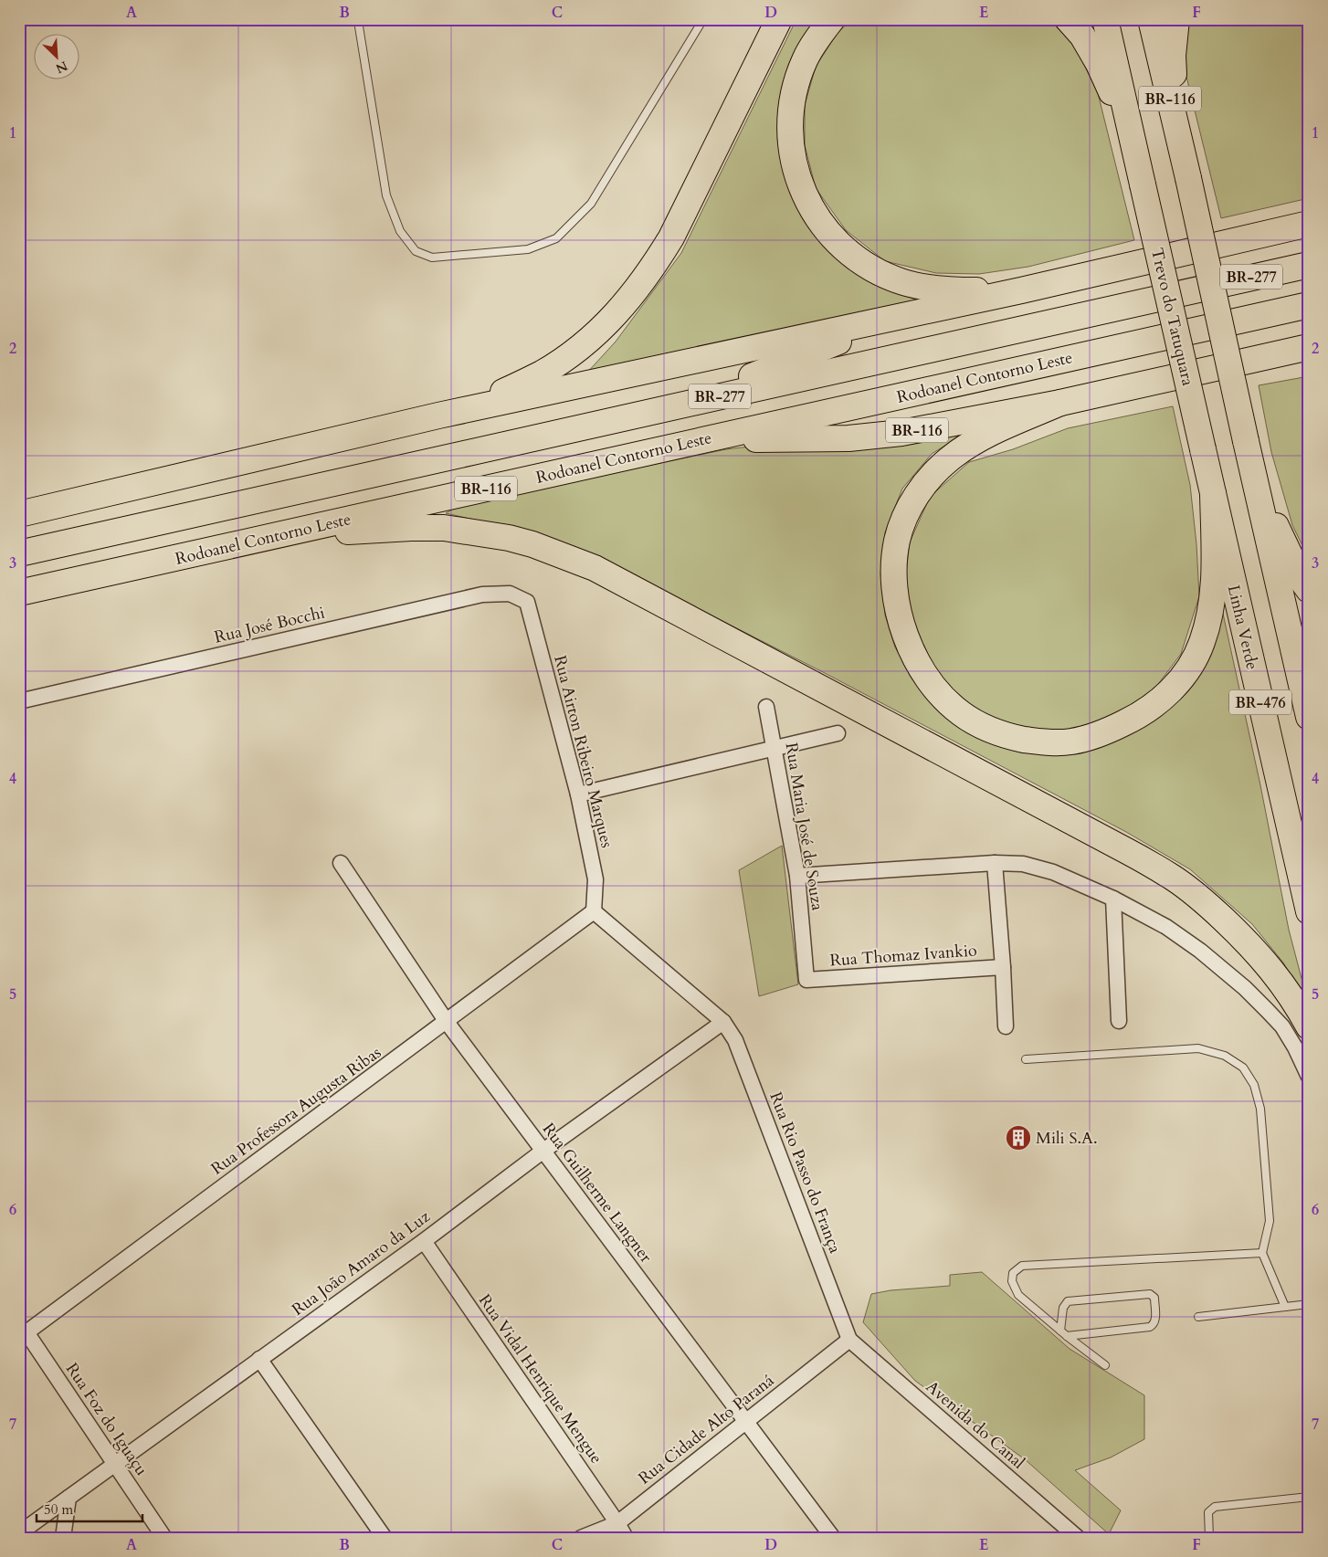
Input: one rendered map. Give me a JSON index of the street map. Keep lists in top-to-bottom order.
{
  "streets": {
    "highway": [
      "BR-116",
      "BR-277",
      "Trevo do Tatuquara",
      "Rodoanel Contorno Leste",
      "Linha Verde",
      "BR-476"
    ],
    "street": [
      "Rua José Bocchi",
      "Rua Airton Ribeiro Marques",
      "Rua Maria José de Souza",
      "Rua Thomaz Ivankio",
      "Rua Professora Augusta Ribas",
      "Rua Rio Passo do França",
      "Rua Guilherme Langner",
      "Rua João Amaro da Luz",
      "Rua Vidal Henrique Mengue",
      "Rua Foz do Iguaçu",
      "Avenida do Canal",
      "Rua Cidade Alto Paraná"
    ]
  },
  "crossings": [
    ["BR-116", "Trevo do Tatuquara"],
    ["BR-116", "Rodoanel Contorno Leste"],
    ["Trevo do Tatuquara", "Linha Verde"],
    ["Rua José Bocchi", "Rua Airton Ribeiro Marques"],
    ["Rua Airton Ribeiro Marques", "Rua Professora Augusta Ribas"],
    ["Rua Airton Ribeiro Marques", "Rua Rio Passo do França"],
    ["Rua Maria José de Souza", "Rua Thomaz Ivankio"],
    ["Rua Professora Augusta Ribas", "Rua Rio Passo do França"],
    ["Rua Professora Augusta Ribas", "Rua Guilherme Langner"],
    ["Rua Professora Augusta Ribas", "Rua Foz do Iguaçu"],
    ["Rua Rio Passo do França", "Rua João Amaro da Luz"],
    ["Rua Rio Passo do França", "Avenida do Canal"],
    ["Rua Rio Passo do França", "Rua Cidade Alto Paraná"],
    ["Rua Guilherme Langner", "Rua João Amaro da Luz"],
    ["Rua Guilherme Langner", "Rua Cidade Alto Paraná"],
    ["Rua João Amaro da Luz", "Rua Vidal Henrique Mengue"],
    ["Rua João Amaro da Luz", "Rua Foz do Iguaçu"],
    ["Rua Vidal Henrique Mengue", "Rua Cidade Alto Paraná"],
    ["Avenida do Canal", "Rua Cidade Alto Paraná"]
  ],
  "places": {
    "building": ["Mili S.A."]
  },
  "scale_bar": "50 m",
  "north": "bottom right",
  "grid": {
    "columns": [
      "A",
      "B",
      "C",
      "D",
      "E",
      "F"
    ],
    "rows": [
      "1",
      "2",
      "3",
      "4",
      "5",
      "6",
      "7"
    ]
  }
}
